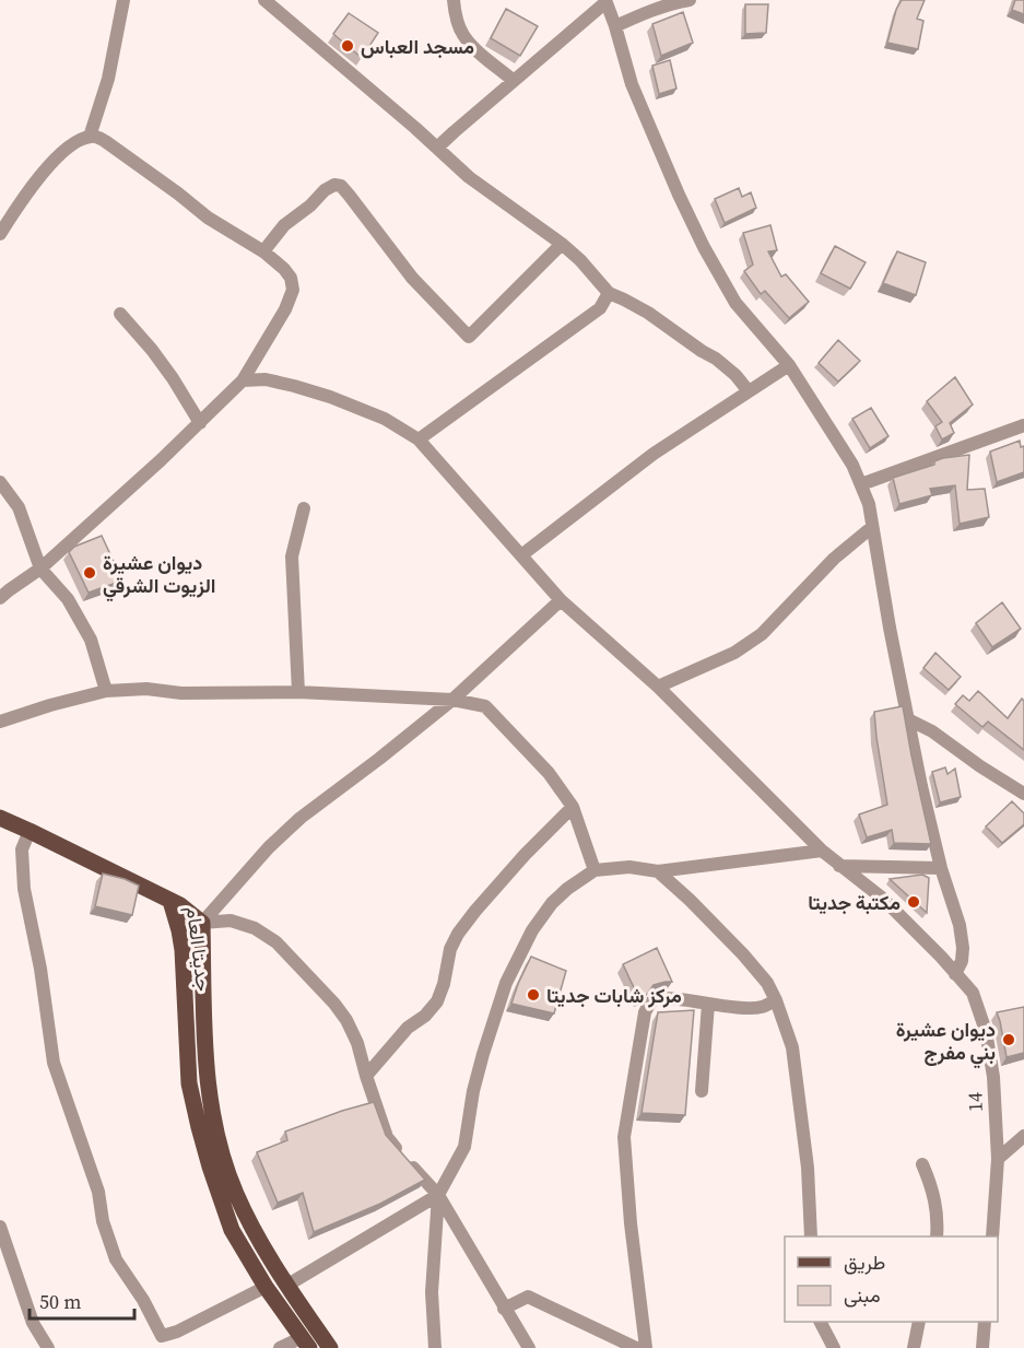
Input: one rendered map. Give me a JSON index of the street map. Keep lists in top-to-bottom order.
{
  "streets": {
    "main road": ["جديتا العام"],
    "street": ["14"]
  },
  "places": [
    "مسجد العباس",
    "ديوان عشيرة الزيوت الشرقي",
    "مكتبة جديتا",
    "مركز شابات جديتا",
    "ديوان عشيرة بني مفرج"
  ],
  "legend": ["طريق", "مبنى"],
  "scale_bar": "50 m"
}
